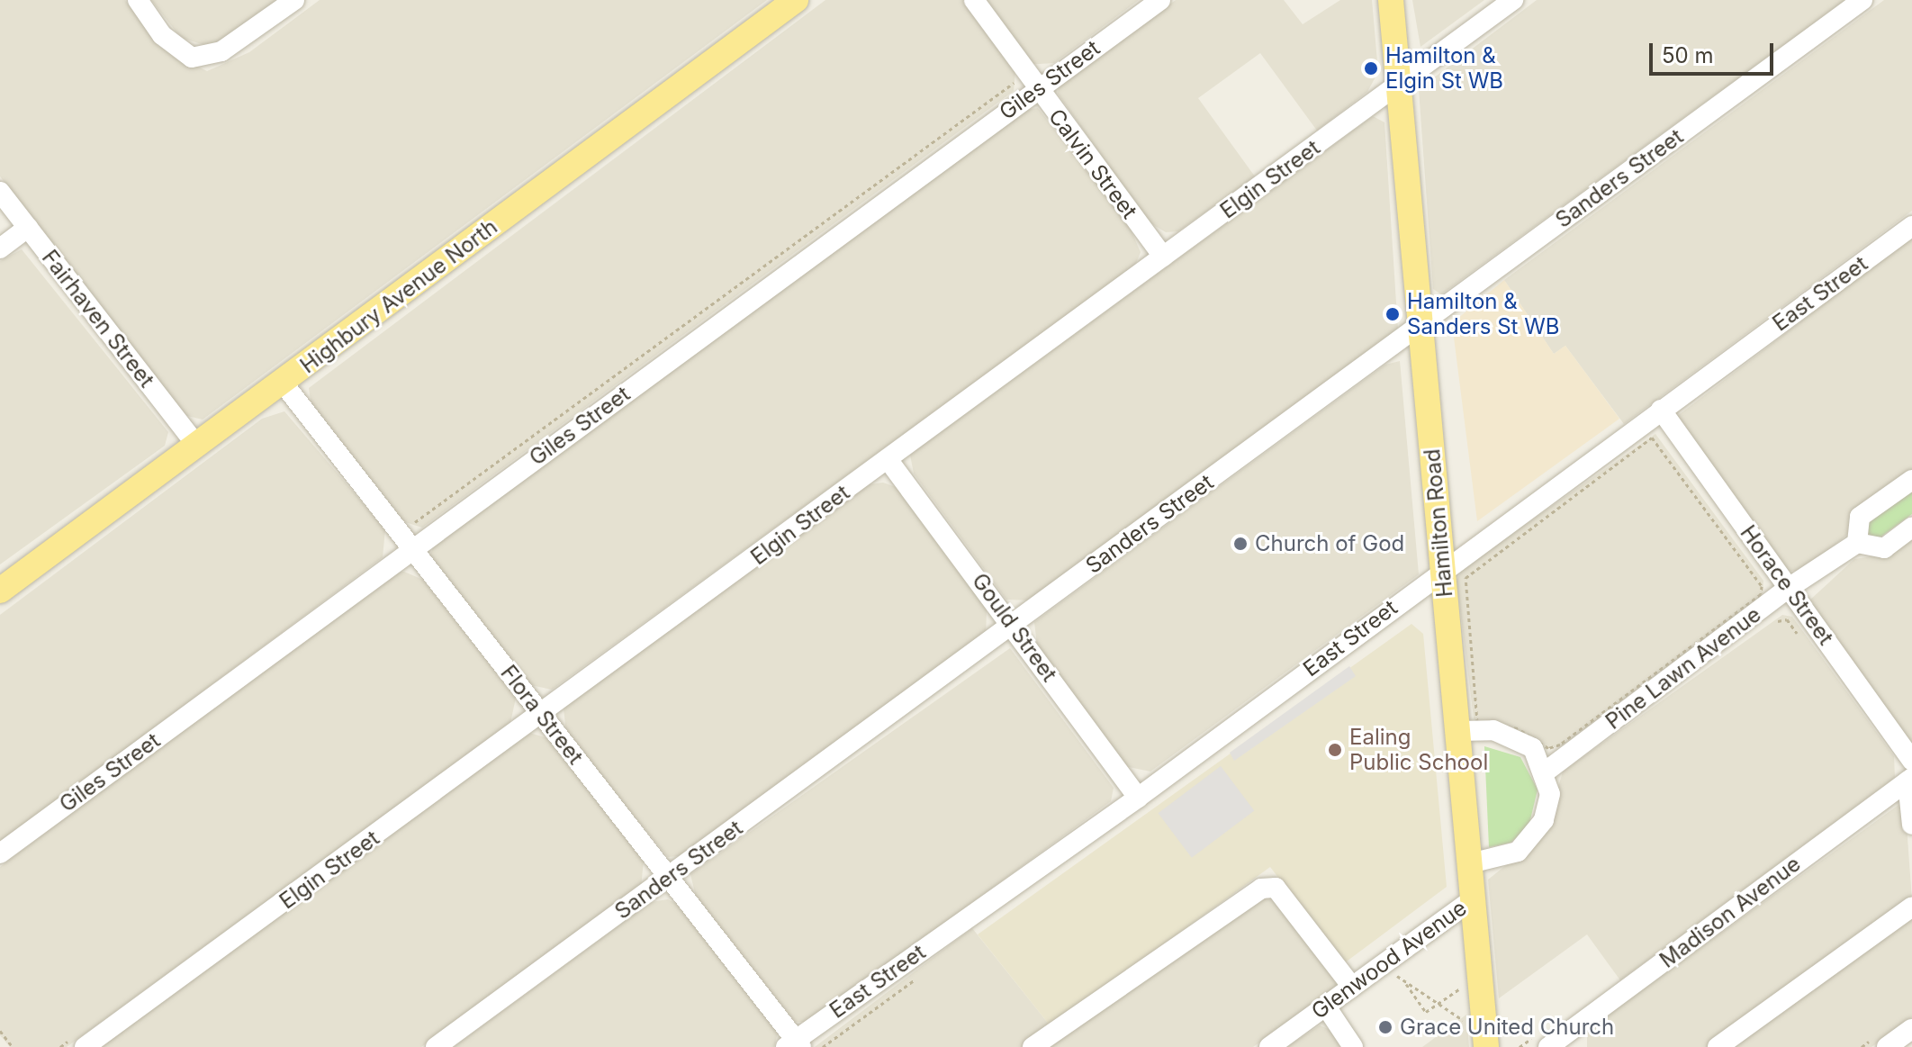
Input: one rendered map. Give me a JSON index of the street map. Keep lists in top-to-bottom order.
{
  "streets": {
    "main road": ["Highbury Avenue North", "Hamilton Road"],
    "street": [
      "Giles Street",
      "Calvin Street",
      "Sanders Street",
      "Elgin Street",
      "East Street",
      "Fairhaven Street",
      "Horace Street",
      "Gould Street",
      "Pine Lawn Avenue",
      "Flora Street",
      "Madison Avenue",
      "Glenwood Avenue"
    ]
  },
  "crossings": [
    ["Giles Street", "Calvin Street"],
    ["Giles Street", "Flora Street"],
    ["Calvin Street", "Elgin Street"],
    ["Sanders Street", "Hamilton Road"],
    ["Sanders Street", "Gould Street"],
    ["Sanders Street", "Flora Street"],
    ["Elgin Street", "Hamilton Road"],
    ["Elgin Street", "Gould Street"],
    ["Elgin Street", "Flora Street"],
    ["East Street", "Hamilton Road"],
    ["East Street", "Horace Street"],
    ["East Street", "Gould Street"],
    ["East Street", "Flora Street"],
    ["Highbury Avenue North", "Fairhaven Street"],
    ["Highbury Avenue North", "Flora Street"],
    ["Hamilton Road", "Glenwood Avenue"],
    ["Horace Street", "Pine Lawn Avenue"]
  ],
  "places": [
    "Hamilton & Elgin St WB",
    "Hamilton & Sanders St WB",
    "Church of God",
    "Ealing Public School",
    "Grace United Church"
  ],
  "scale_bar": "50 m"
}
